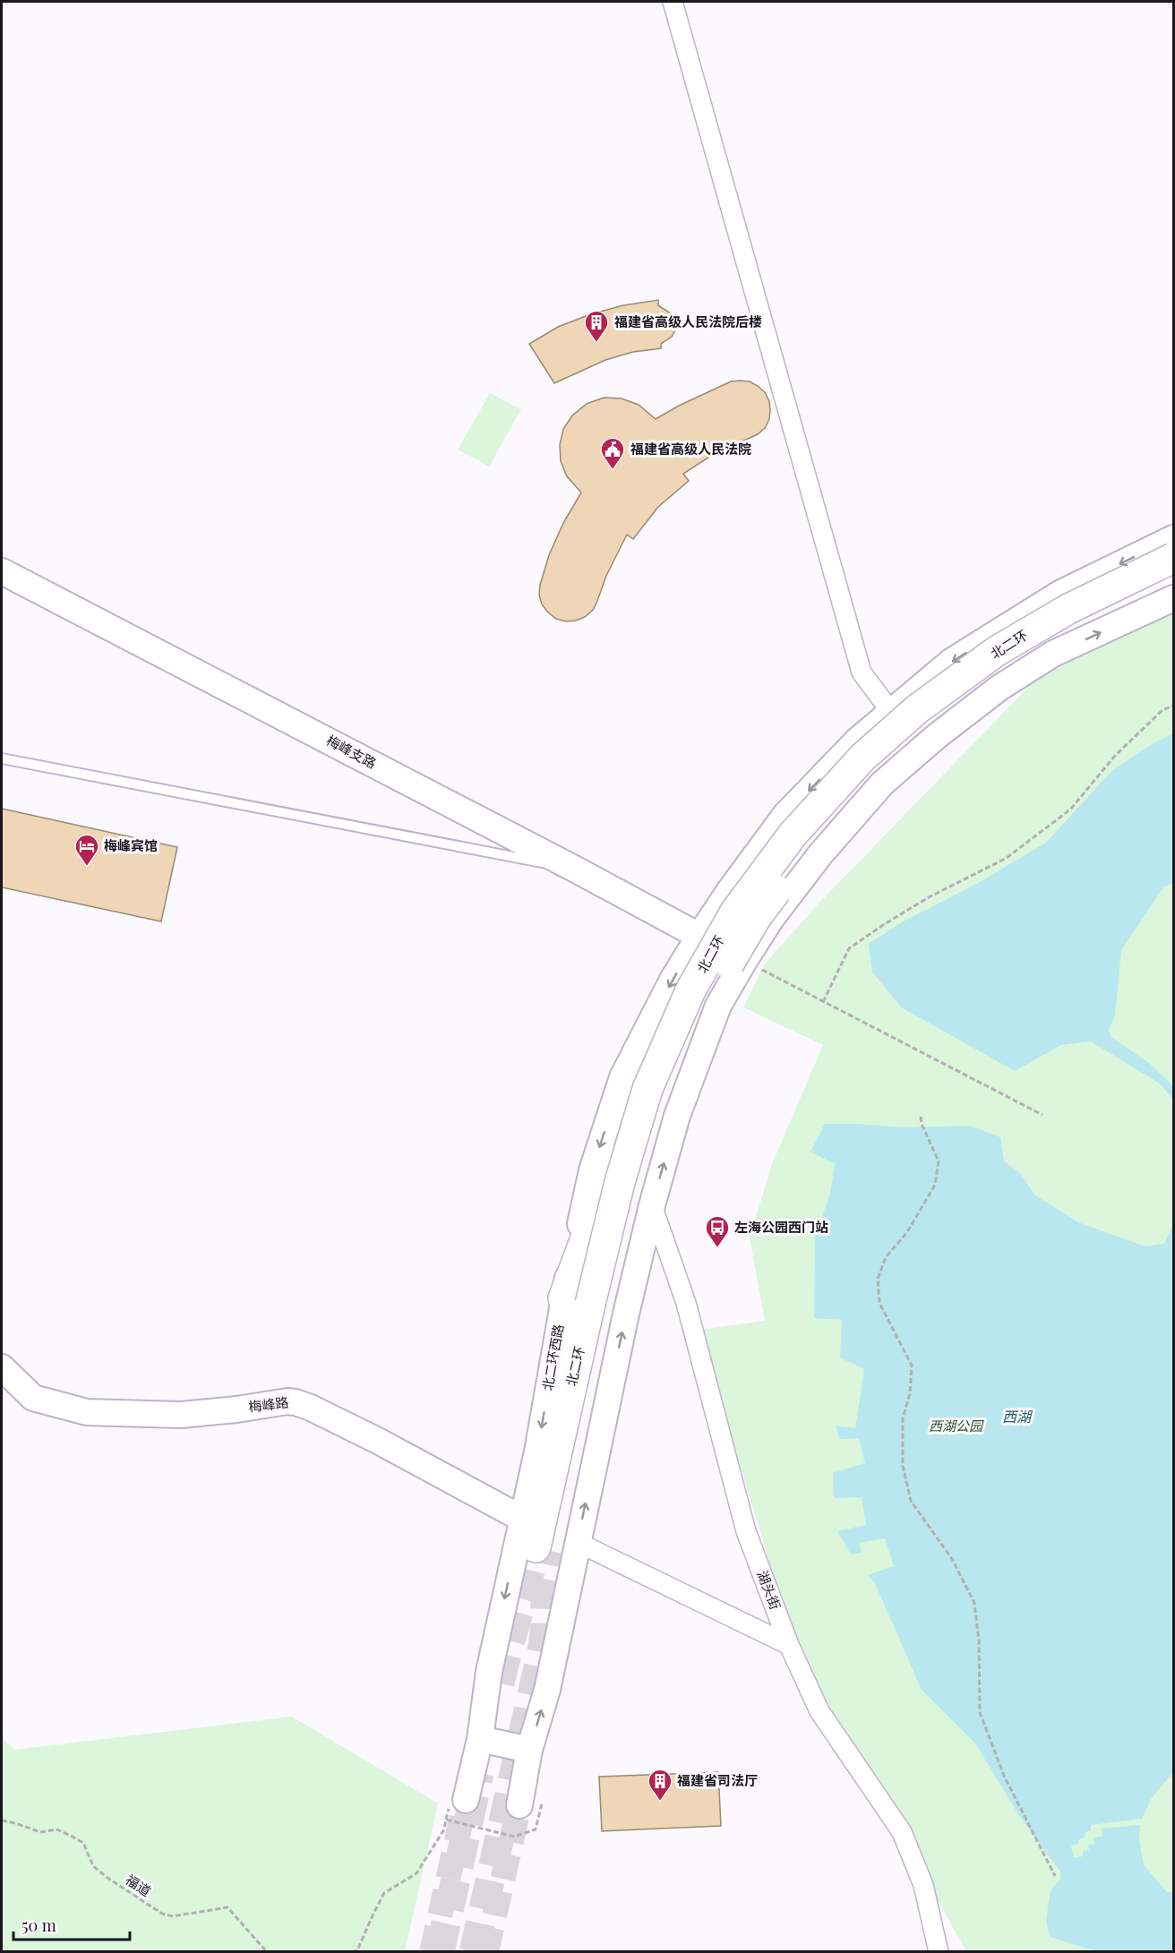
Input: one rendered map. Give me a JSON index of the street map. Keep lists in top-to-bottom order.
{
  "streets": {
    "highway": ["北二环"],
    "main road": ["梅峰支路", "北二环西路", "梅峰路"],
    "street": ["湖头街"],
    "path": ["福道"]
  },
  "crossings": [
    ["北二环", "北二环西路"],
    ["梅峰支路", "北二环西路"],
    ["北二环西路", "梅峰路"]
  ],
  "water": ["西湖"],
  "parks": ["西湖公园"],
  "places": {
    "building": ["福建省高级人民法院后楼", "福建省司法厅"],
    "public building": ["福建省高级人民法院"],
    "hotel": ["梅峰宾馆"],
    "bus stop": ["左海公园西门站"]
  },
  "scale_bar": "50 m"
}
